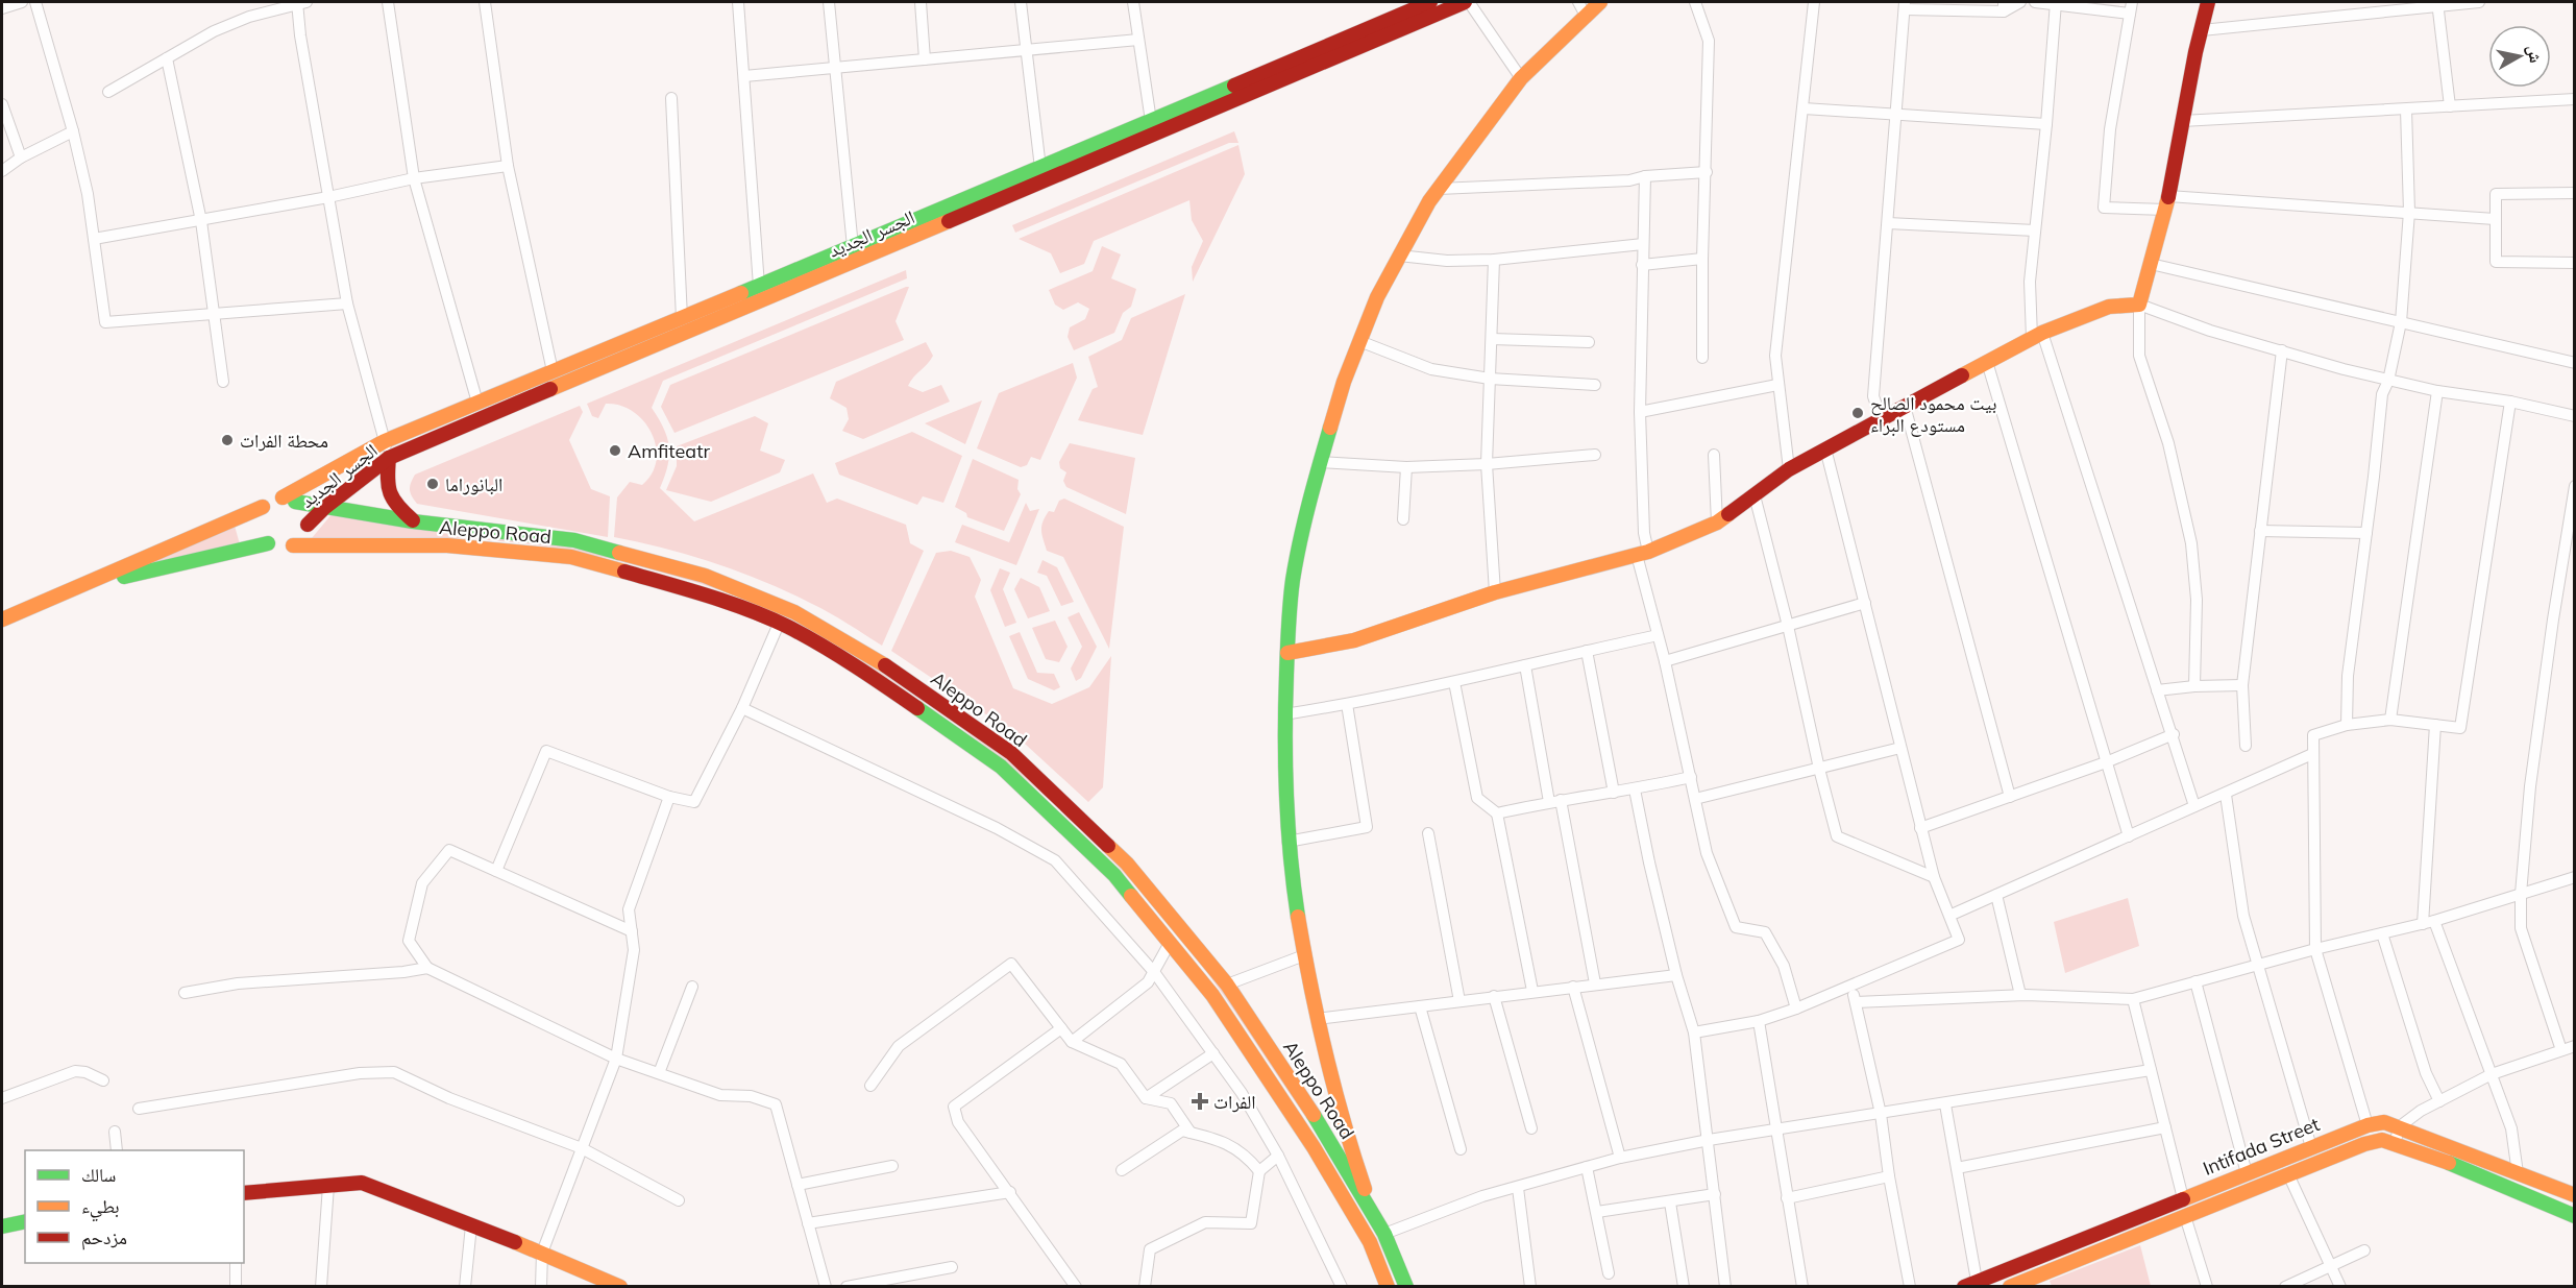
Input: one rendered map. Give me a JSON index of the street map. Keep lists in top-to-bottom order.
{
  "streets": {
    "main road": ["الجسر الجديد", "Aleppo Road", "Intifada Street"]
  },
  "crossings": [
    ["الجسر الجديد", "Aleppo Road"]
  ],
  "places": {
    "other": [
      "بيت محمود الصالح مستودع البراء",
      "محطة الفرات",
      "Amfiteatr",
      "البانوراما"
    ],
    "health": ["الفرات"]
  },
  "legend": ["سالك", "بطيء", "مزدحم"],
  "north": "right"
}
